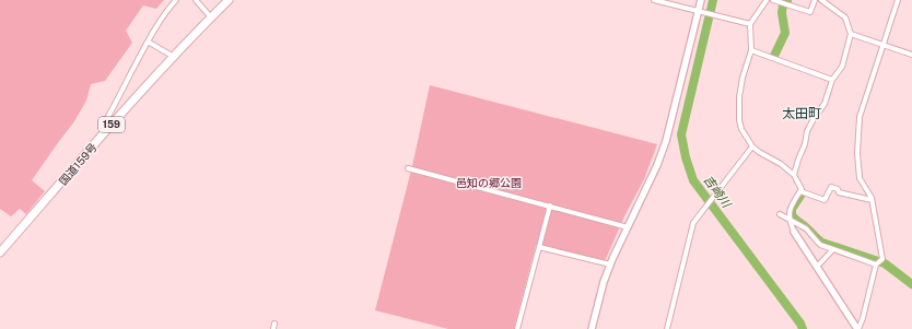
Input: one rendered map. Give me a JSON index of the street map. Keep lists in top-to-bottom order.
{
  "streets": {
    "highway": ["159", "国道159号"]
  },
  "districts": ["太田町"],
  "water": ["吉崎川"],
  "parks": ["邑知の郷公園"]
}
